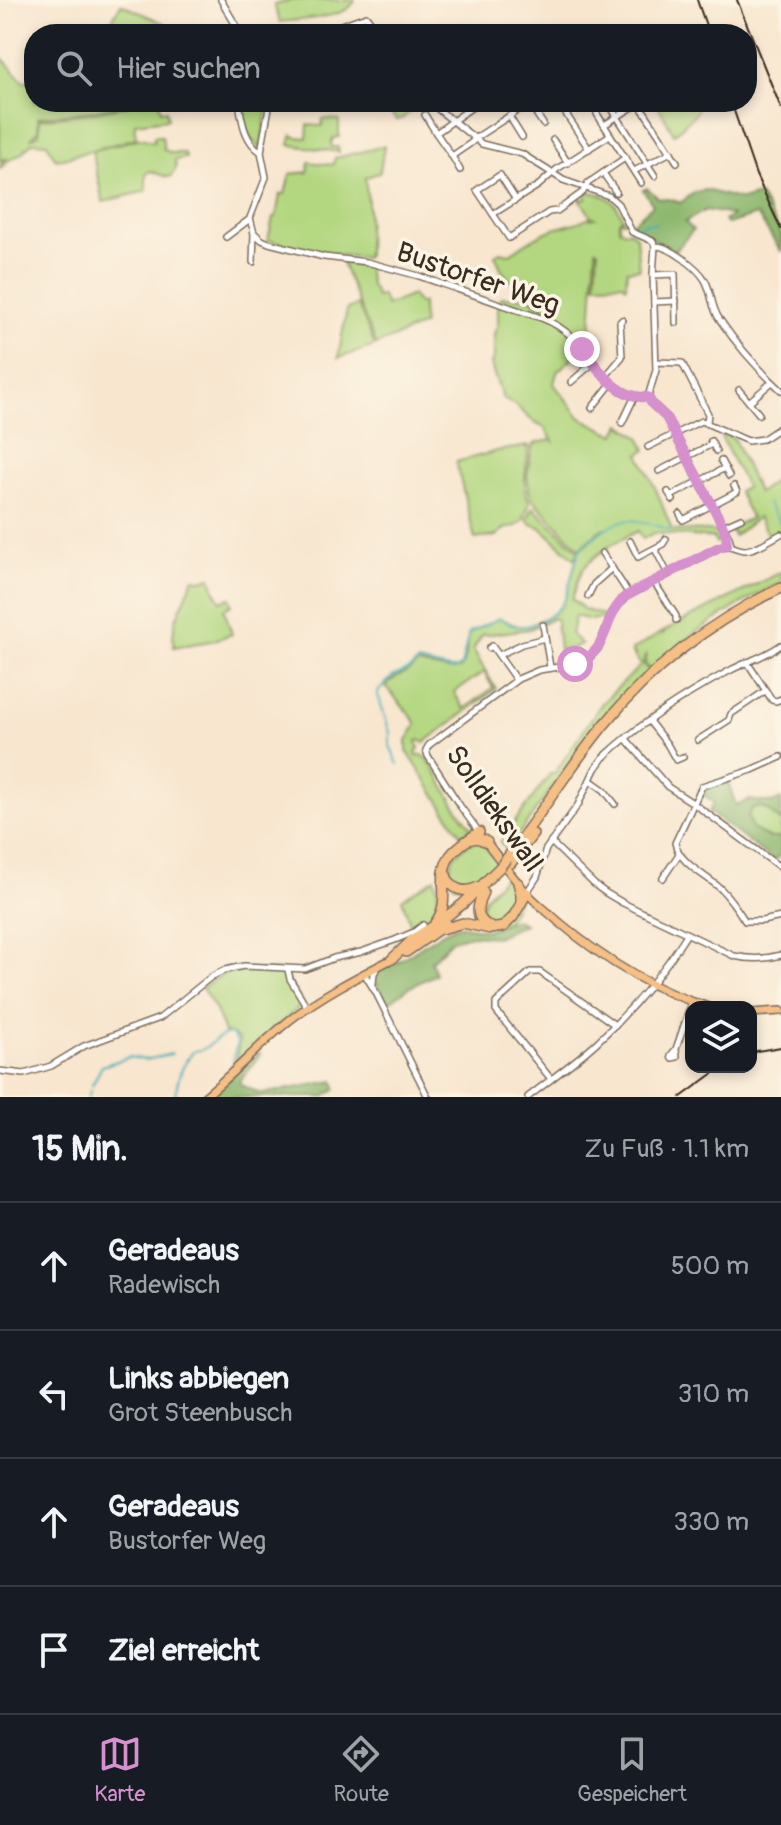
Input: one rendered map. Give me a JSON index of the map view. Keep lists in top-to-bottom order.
{
  "streets": {
    "main road": ["Solldiekswall"],
    "street": ["Bustorfer Weg"]
  },
  "page": {
    "search": "Hier suchen",
    "heading": ["15 Min.", "Zu Fuß · 1.1 km"],
    "list": [
      ["Geradeaus", "Radewisch", "500 m"],
      ["Links abbiegen", "Grot Steenbusch", "310 m"],
      ["Geradeaus", "Bustorfer Weg", "330 m"],
      "Ziel erreicht"
    ],
    "nav": ["Karte", "Route", "Gespeichert"]
  }
}
